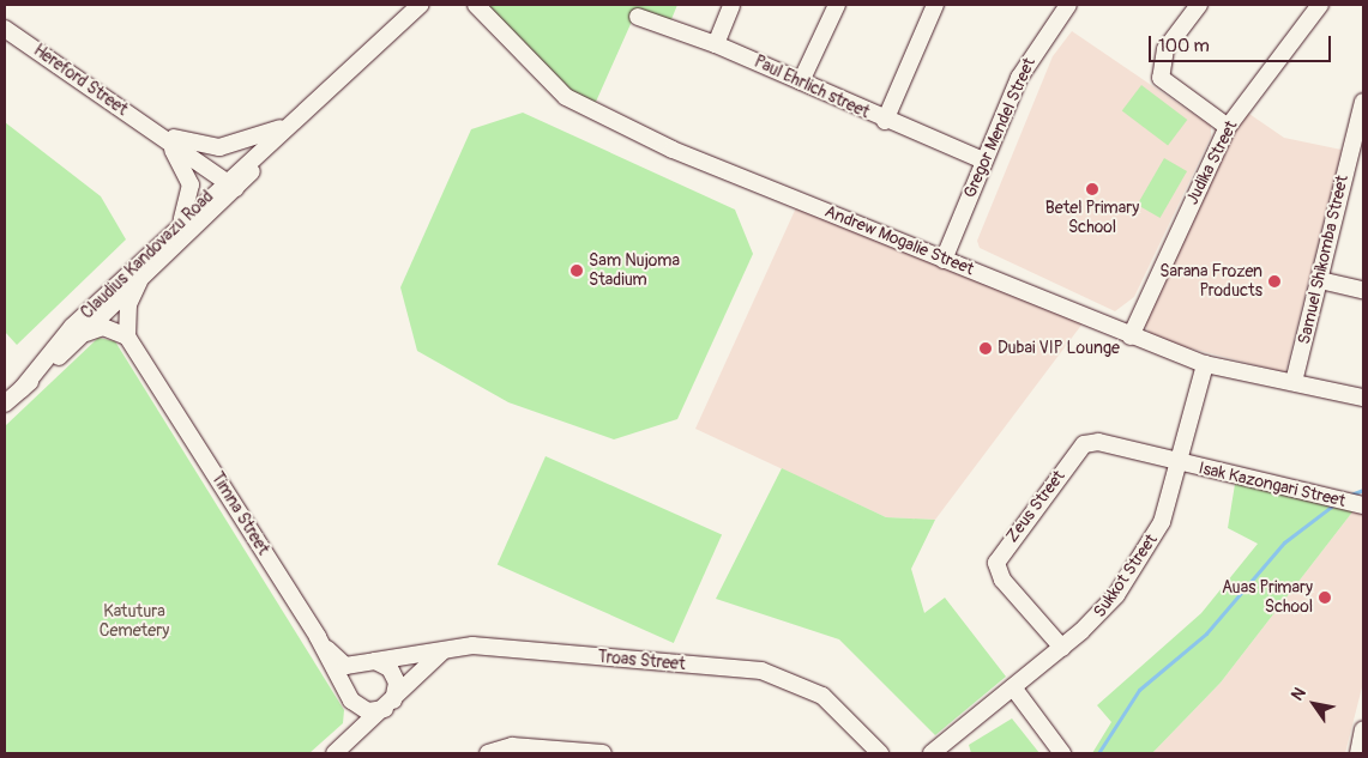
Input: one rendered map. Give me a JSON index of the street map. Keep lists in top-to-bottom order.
{
  "streets": {
    "street": [
      "Hereford Street",
      "Paul Ehrlich street",
      "Gregor Mendel Street",
      "Judika Street",
      "Andrew Mogalie Street",
      "Claudius Kandovazu Road",
      "Samuel Shikomba Street",
      "Isak Kazongari Street",
      "Zeus Street",
      "Timna Street",
      "Sukkot Street",
      "Troas Street"
    ]
  },
  "crossings": [
    ["Hereford Street", "Claudius Kandovazu Road"],
    ["Paul Ehrlich street", "Gregor Mendel Street"],
    ["Gregor Mendel Street", "Andrew Mogalie Street"],
    ["Judika Street", "Andrew Mogalie Street"],
    ["Andrew Mogalie Street", "Samuel Shikomba Street"],
    ["Andrew Mogalie Street", "Sukkot Street"],
    ["Claudius Kandovazu Road", "Timna Street"],
    ["Isak Kazongari Street", "Zeus Street"],
    ["Isak Kazongari Street", "Sukkot Street"],
    ["Zeus Street", "Sukkot Street"],
    ["Timna Street", "Troas Street"]
  ],
  "parks": ["Katutura Cemetery"],
  "places": [
    "Betel Primary School",
    "Sam Nujoma Stadium",
    "Sarana Frozen Products",
    "Dubai VIP Lounge",
    "Auas Primary School"
  ],
  "scale_bar": "100 m",
  "north": "top left"
}
